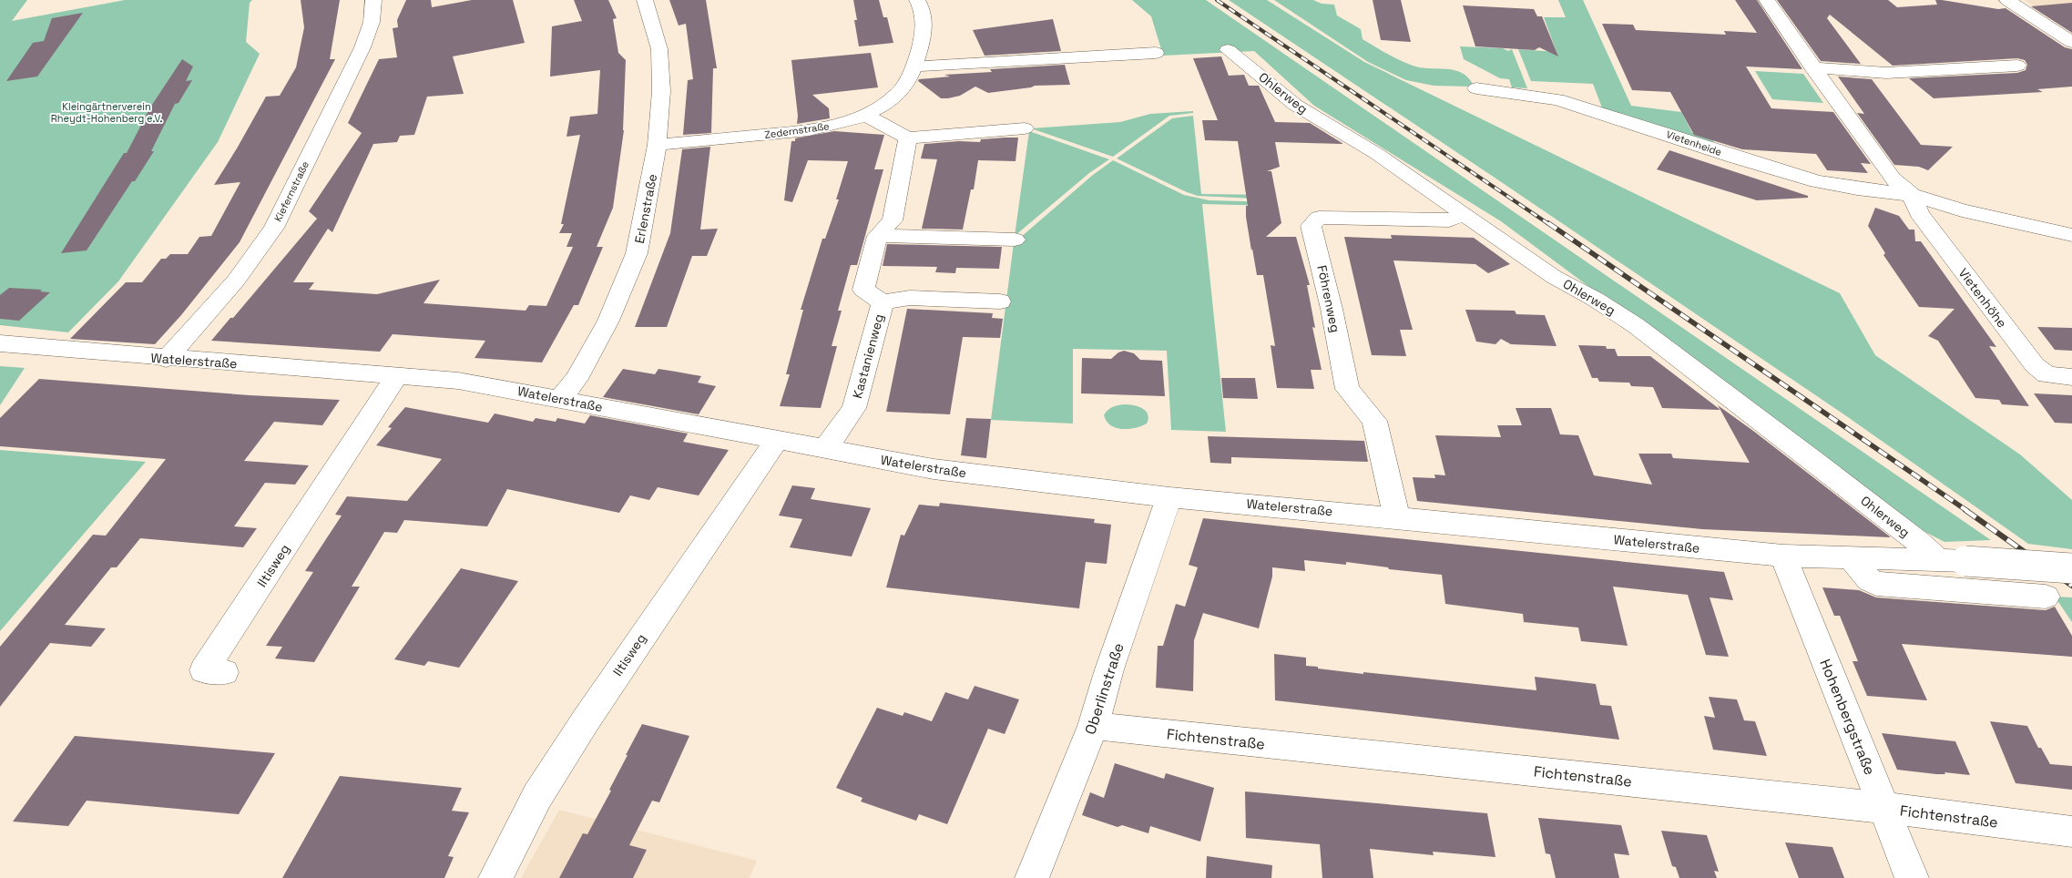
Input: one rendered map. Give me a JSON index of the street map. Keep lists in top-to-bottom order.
{
  "streets": {
    "street": [
      "Ohlerweg",
      "Zedernstraße",
      "Vietenheide",
      "Kiefernstraße",
      "Erlenstraße",
      "Vietenhöhe",
      "Föhrenweg",
      "Kastanienweg",
      "Watelerstraße",
      "Iltisweg",
      "Oberlinstraße",
      "Hohenbergstraße",
      "Fichtenstraße"
    ]
  },
  "crossings": [
    ["Ohlerweg", "Föhrenweg"],
    ["Ohlerweg", "Watelerstraße"],
    ["Zedernstraße", "Erlenstraße"],
    ["Vietenheide", "Vietenhöhe"],
    ["Kiefernstraße", "Watelerstraße"],
    ["Erlenstraße", "Watelerstraße"],
    ["Föhrenweg", "Watelerstraße"],
    ["Kastanienweg", "Watelerstraße"],
    ["Watelerstraße", "Iltisweg"],
    ["Watelerstraße", "Oberlinstraße"],
    ["Watelerstraße", "Hohenbergstraße"],
    ["Oberlinstraße", "Fichtenstraße"],
    ["Hohenbergstraße", "Fichtenstraße"]
  ],
  "parks": ["Kleingärtnerverein Rheydt-Hohenberg e.V."]
}
